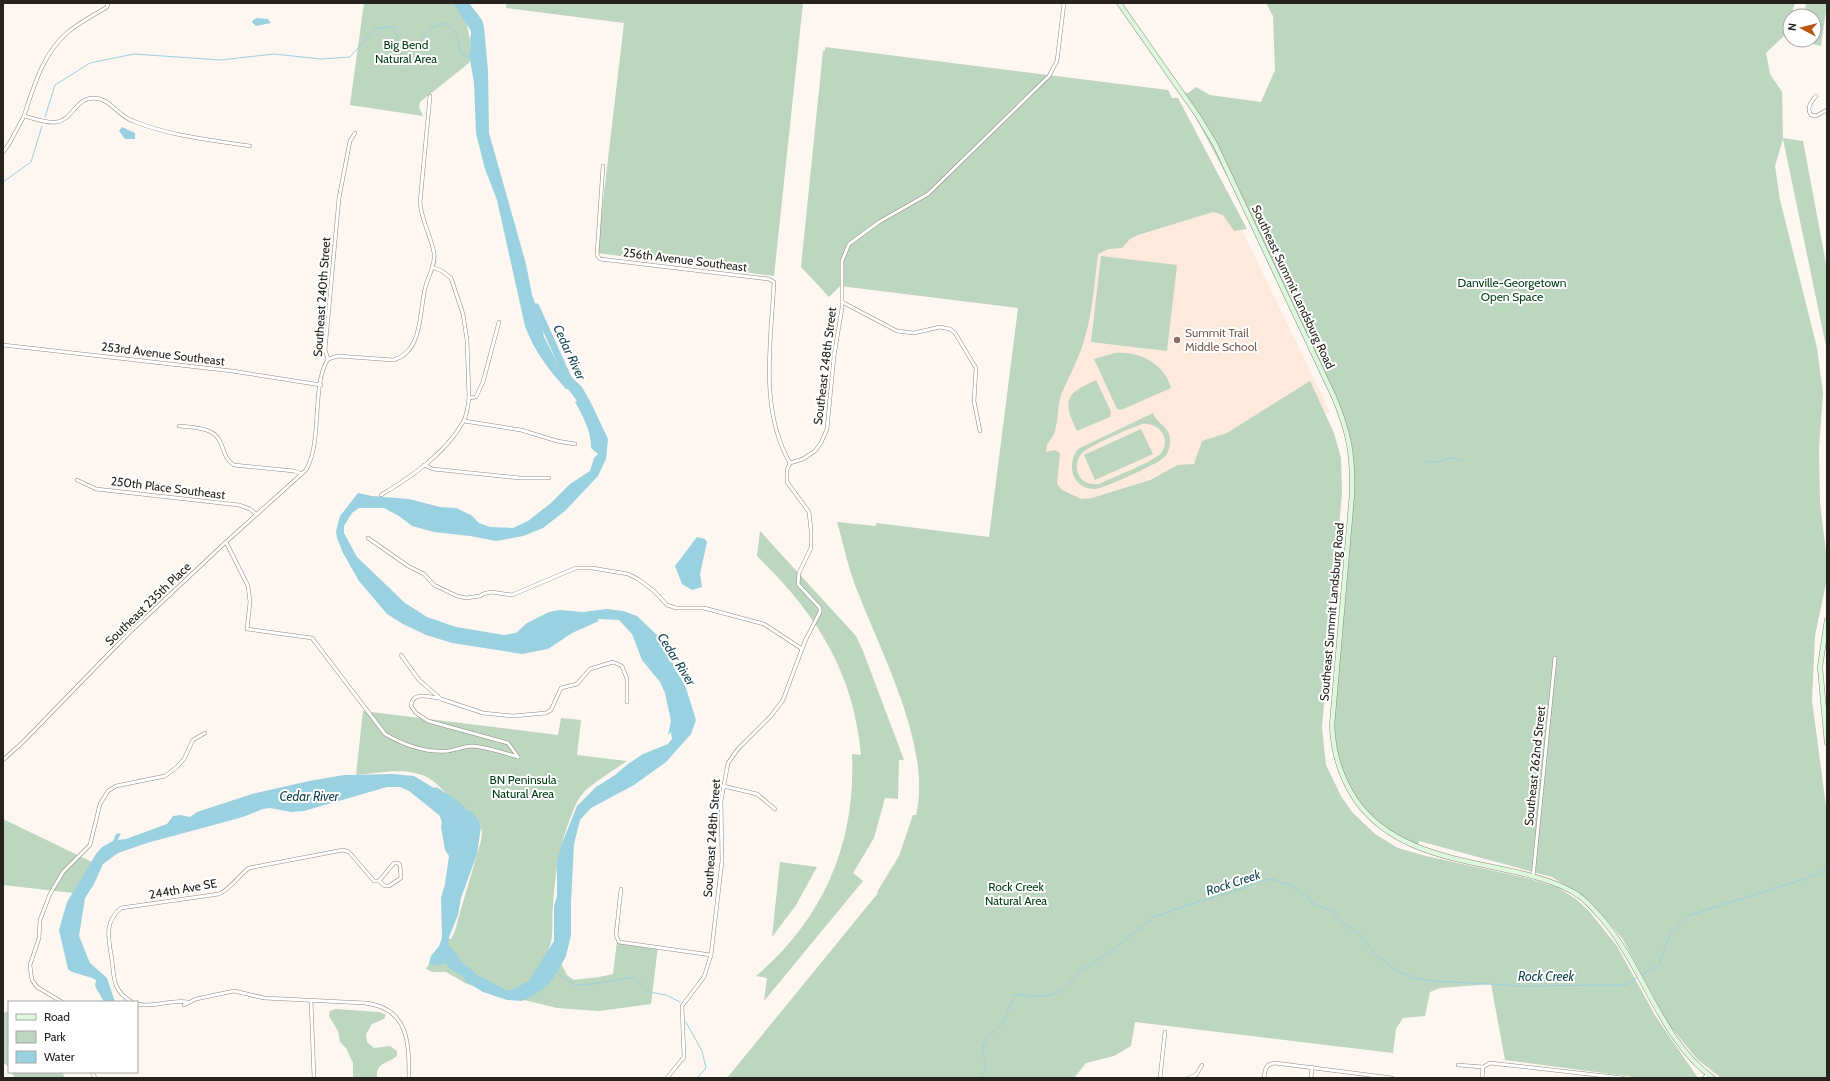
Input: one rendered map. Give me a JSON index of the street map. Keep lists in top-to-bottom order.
{
  "streets": {
    "street": [
      "256th Avenue Southeast",
      "Southeast Summit Landsburg Road",
      "Southeast 240th Street",
      "253rd Avenue Southeast",
      "Southeast 248th Street",
      "250th Place Southeast",
      "Southeast 235th Place",
      "Southeast 262nd Street",
      "244th Ave SE"
    ]
  },
  "crossings": [
    ["256th Avenue Southeast", "Southeast 248th Street"],
    ["Southeast Summit Landsburg Road", "Southeast 262nd Street"],
    ["Southeast 240th Street", "253rd Avenue Southeast"],
    ["Southeast 240th Street", "Southeast 235th Place"],
    ["250th Place Southeast", "Southeast 235th Place"]
  ],
  "water": ["Cedar River", "Rock Creek"],
  "parks": [
    "Big Bend Natural Area",
    "Danville-Georgetown Open Space",
    "BN Peninsula Natural Area",
    "Rock Creek Natural Area"
  ],
  "places": ["Summit Trail Middle School"],
  "legend": ["Road", "Park", "Water"],
  "north": "left"
}
